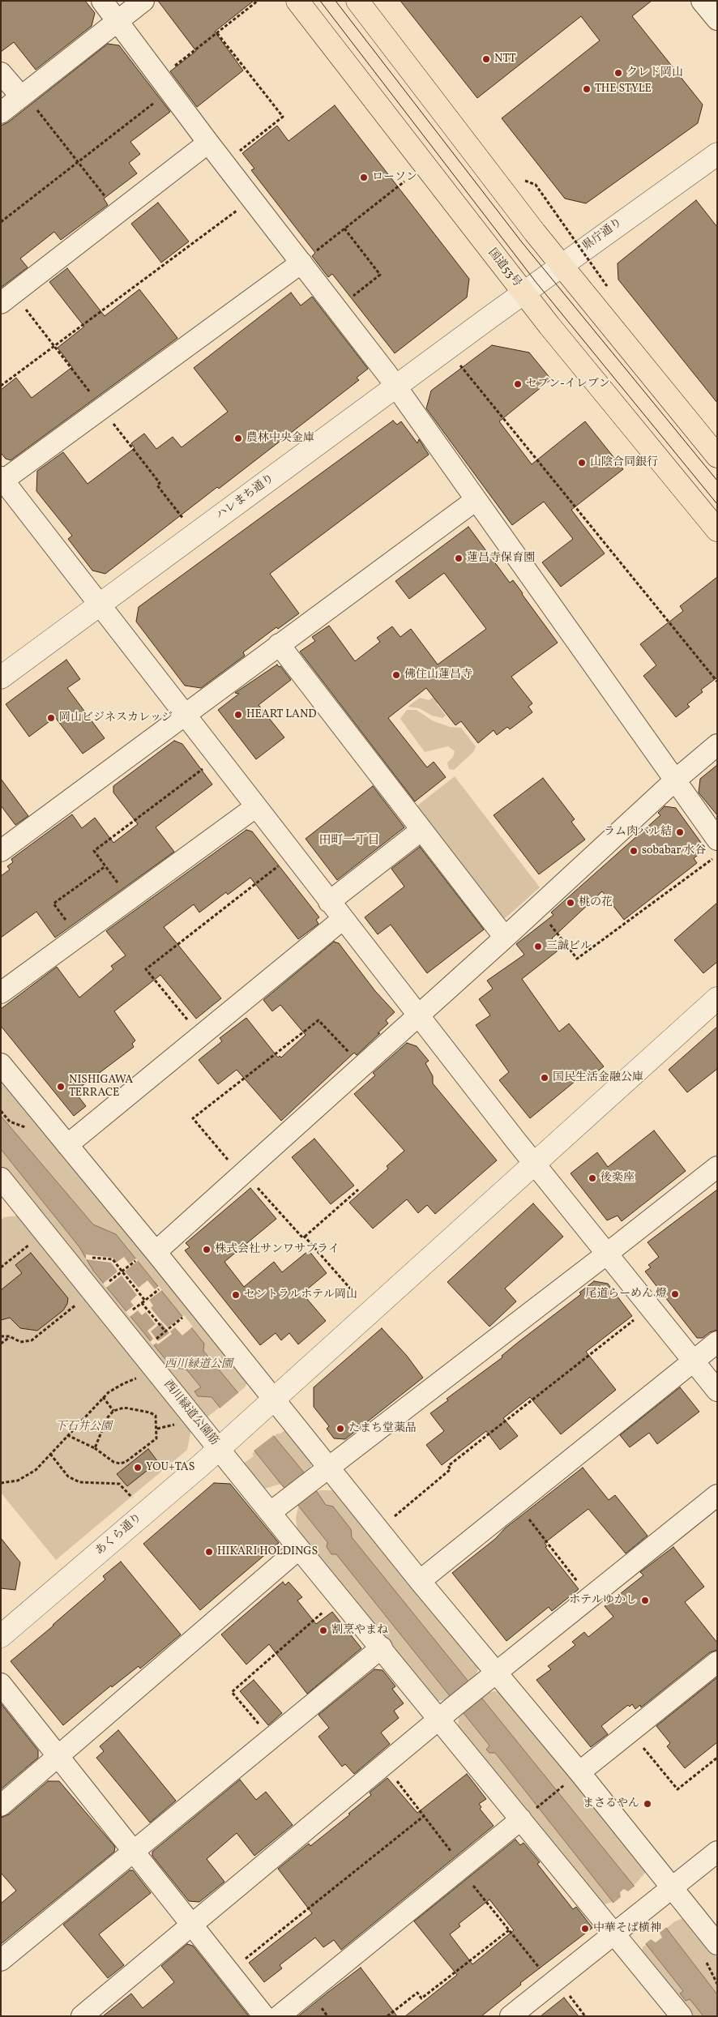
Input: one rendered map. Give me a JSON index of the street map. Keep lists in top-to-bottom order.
{
  "streets": {
    "highway": ["国道53号"],
    "street": [
      "県庁通り",
      "ハレまち通り",
      "西川緑道公園筋",
      "あくら通り"
    ]
  },
  "crossings": [
    ["県庁通り", "国道53号"],
    ["県庁通り", "ハレまち通り"],
    ["西川緑道公園筋", "あくら通り"]
  ],
  "districts": ["田町一丁目"],
  "parks": ["西川緑道公園", "下石井公園"],
  "places": [
    "NTT",
    "クレド岡山",
    "THE STYLE",
    "ローソン",
    "セブン-イレブン",
    "農林中央金庫",
    "山陰合同銀行",
    "蓮昌寺保育園",
    "佛住山蓮昌寺",
    "HEART LAND",
    "岡山ビジネスカレッジ",
    "ラム肉バル結",
    "sobabar 水谷",
    "桃の花",
    "三誠ビル",
    "国民生活金融公庫",
    "NISHIGAWA TERRACE",
    "後楽座",
    "株式会社サンワサプライ",
    "尾道らーめん 燈",
    "セントラルホテル岡山",
    "たまち堂薬品",
    "YOU+TAS",
    "HIKARI HOLDINGS",
    "ホテルゆかし",
    "割烹やまね",
    "まさるやん",
    "中華そば横神"
  ]
}
